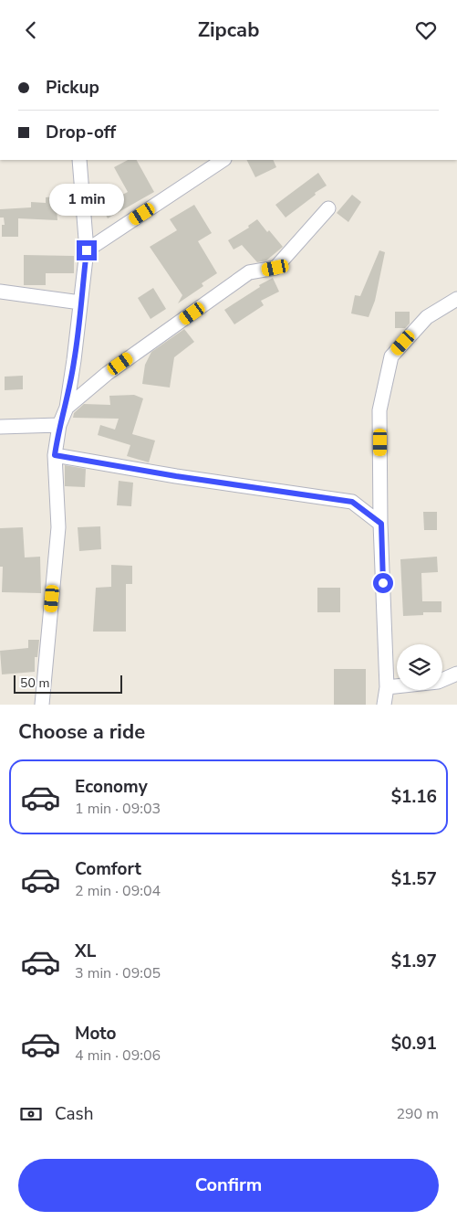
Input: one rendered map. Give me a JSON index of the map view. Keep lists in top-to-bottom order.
{
  "scale_bar": "50 m",
  "page": {
    "header": "Zipcab",
    "banner": ["Pickup", "Drop-off"],
    "bubble": "1 min",
    "scale": "50 m",
    "heading": "Choose a ride",
    "list": [
      {
        "name": "Economy",
        "note": "1 min · 09:03",
        "value": "$1.16"
      },
      {
        "name": "Comfort",
        "note": "2 min · 09:04",
        "value": "$1.57"
      },
      {
        "name": "XL",
        "note": "3 min · 09:05",
        "value": "$1.97"
      },
      {
        "name": "Moto",
        "note": "4 min · 09:06",
        "value": "$0.91"
      }
    ],
    "pay": ["Cash", "290 m"],
    "buttons": "Confirm"
  }
}
